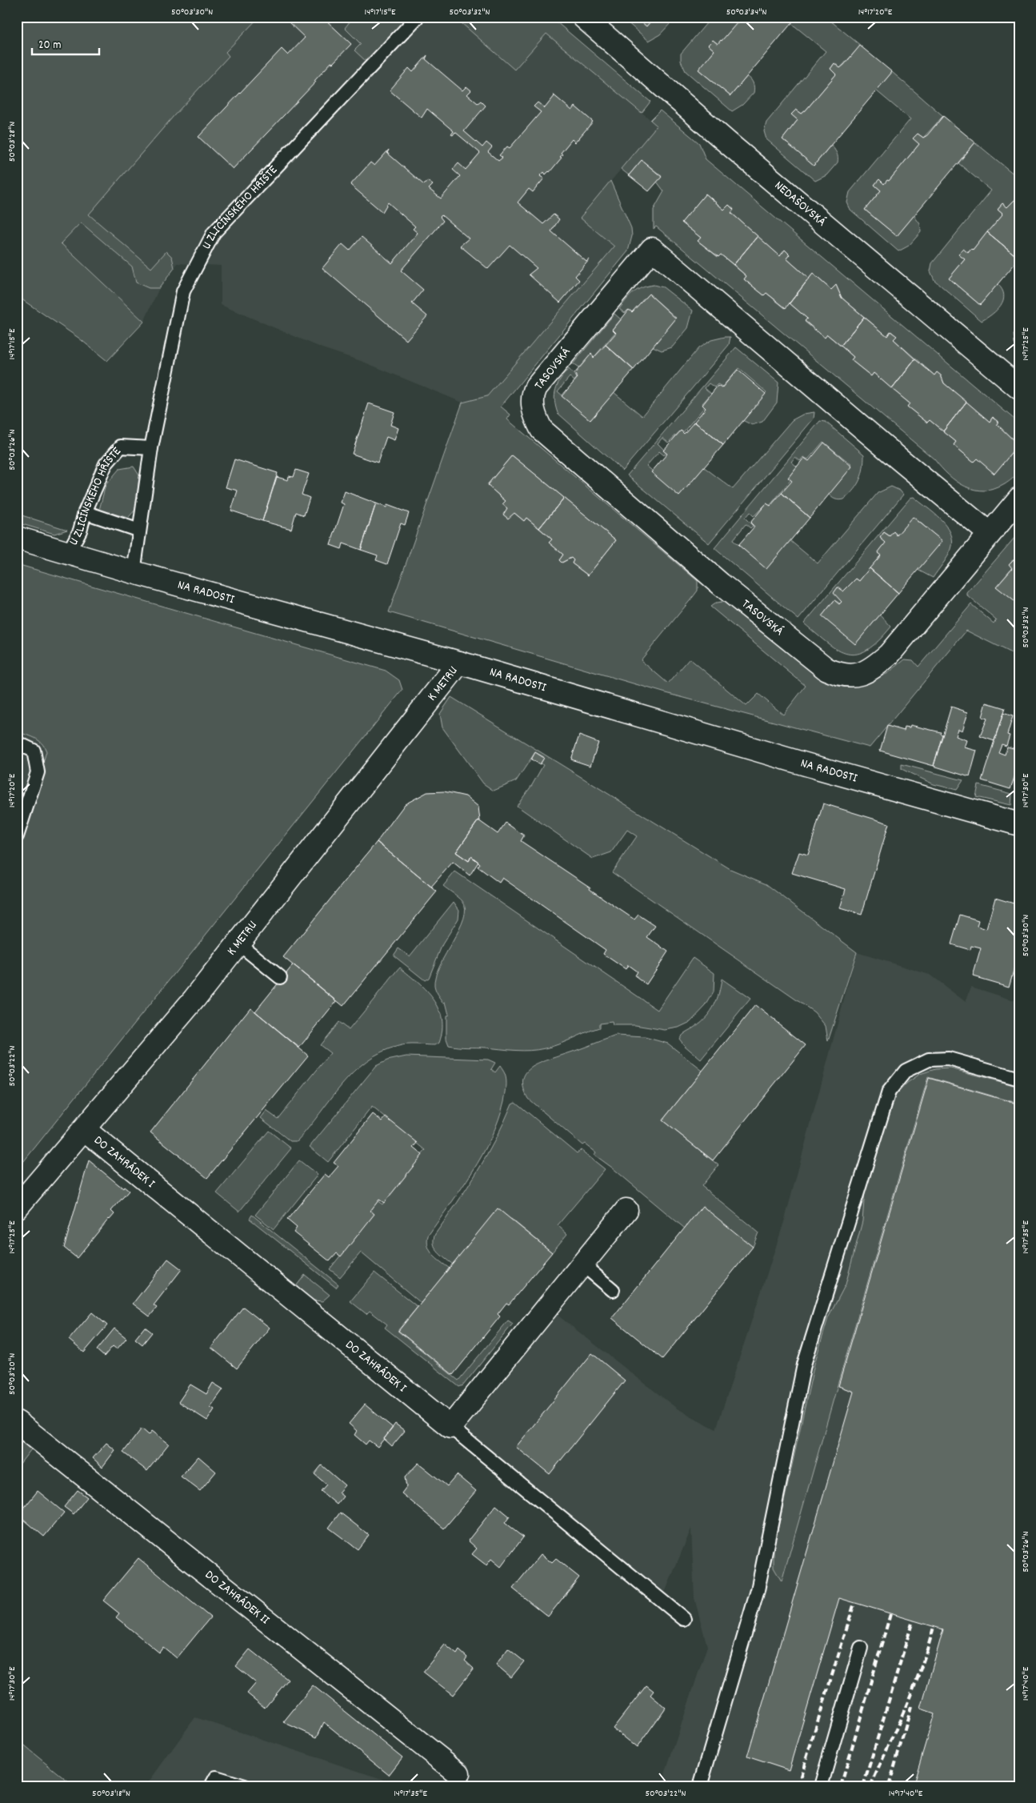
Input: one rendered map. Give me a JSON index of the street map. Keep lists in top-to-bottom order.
{
  "streets": {
    "street": [
      "NEDAŠOVSKÁ",
      "TASOVSKÁ",
      "NA RADOSTI",
      "K METRU",
      "DO ZAHRÁDEK I",
      "DO ZAHRÁDEK II"
    ],
    "lane": ["U ZLIČÍNSKÉHO HŘIŠTĚ"]
  },
  "crossings": [
    ["U ZLIČÍNSKÉHO HŘIŠTĚ", "NA RADOSTI"],
    ["NA RADOSTI", "K METRU"],
    ["K METRU", "DO ZAHRÁDEK I"]
  ],
  "scale_bar": "20 m",
  "coordinates": [
    "50°03'30\"N",
    "14°17'15\"E",
    "50°03'32\"N",
    "50°03'34\"N",
    "14°17'20\"E",
    "50°03'28\"N",
    "14°17'25\"E",
    "50°03'26\"N",
    "14°17'30\"E",
    "50°03'22\"N",
    "14°17'35\"E",
    "50°03'20\"N",
    "14°17'40\"E",
    "50°03'18\"N"
  ]
}
